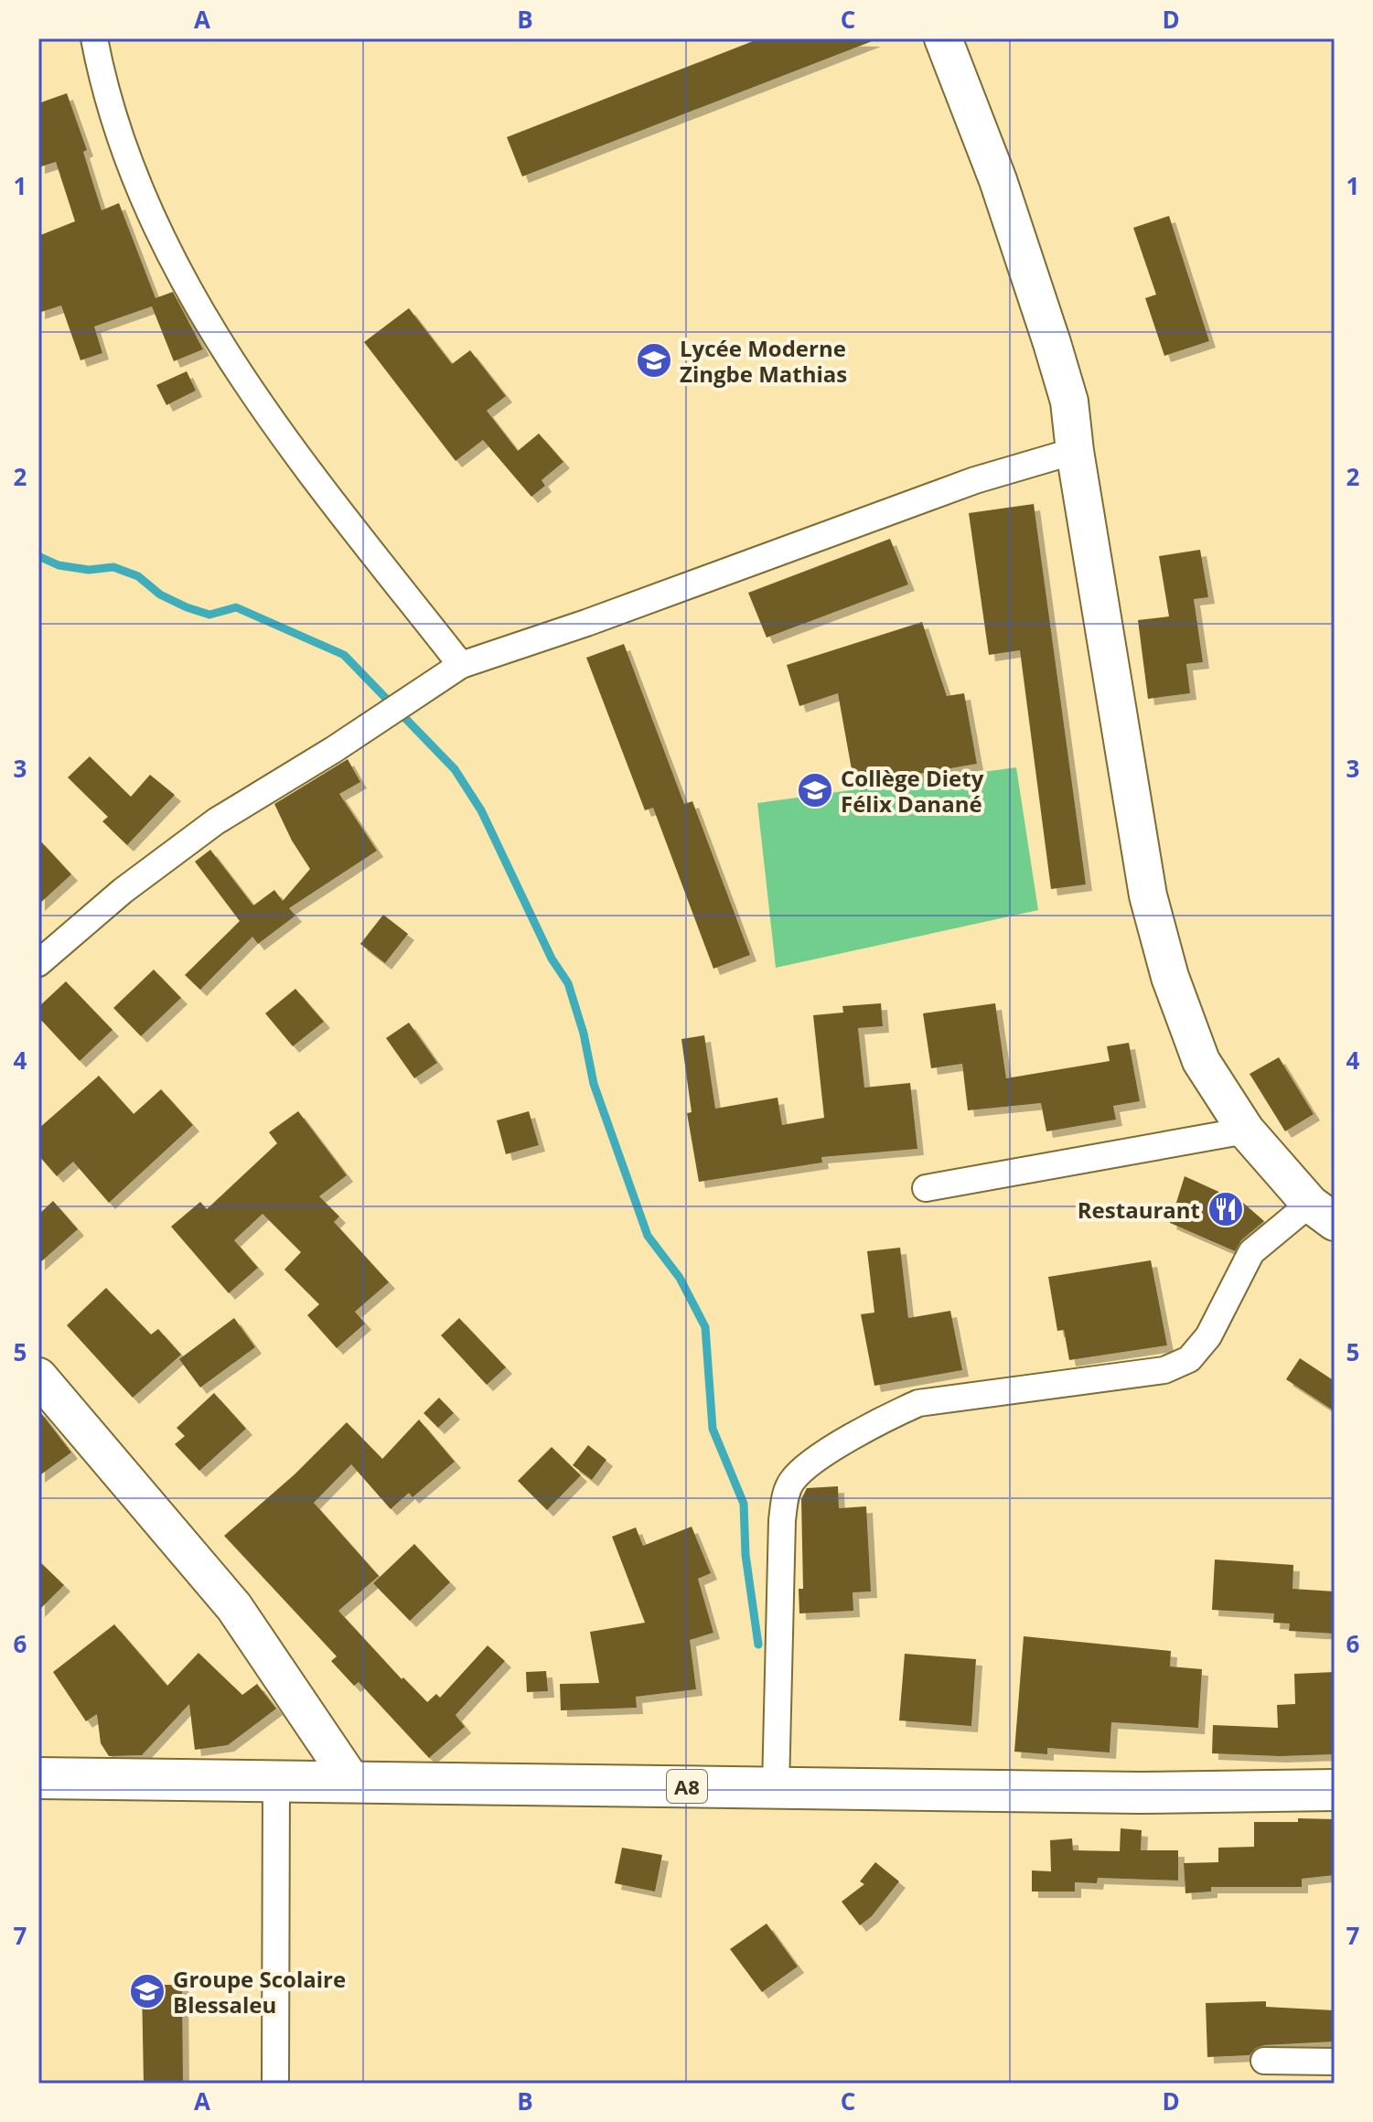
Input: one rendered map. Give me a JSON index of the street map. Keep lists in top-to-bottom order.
{
  "streets": {
    "main road": ["A8"]
  },
  "places": {
    "school or university": ["Lycée Moderne Zingbe Mathias", "Collège Diety Félix Danané", "Groupe Scolaire Blessaleu"],
    "restaurant": ["Restaurant"]
  },
  "grid": {
    "columns": [
      "A",
      "B",
      "C",
      "D"
    ],
    "rows": [
      "1",
      "2",
      "3",
      "4",
      "5",
      "6",
      "7"
    ]
  }
}
